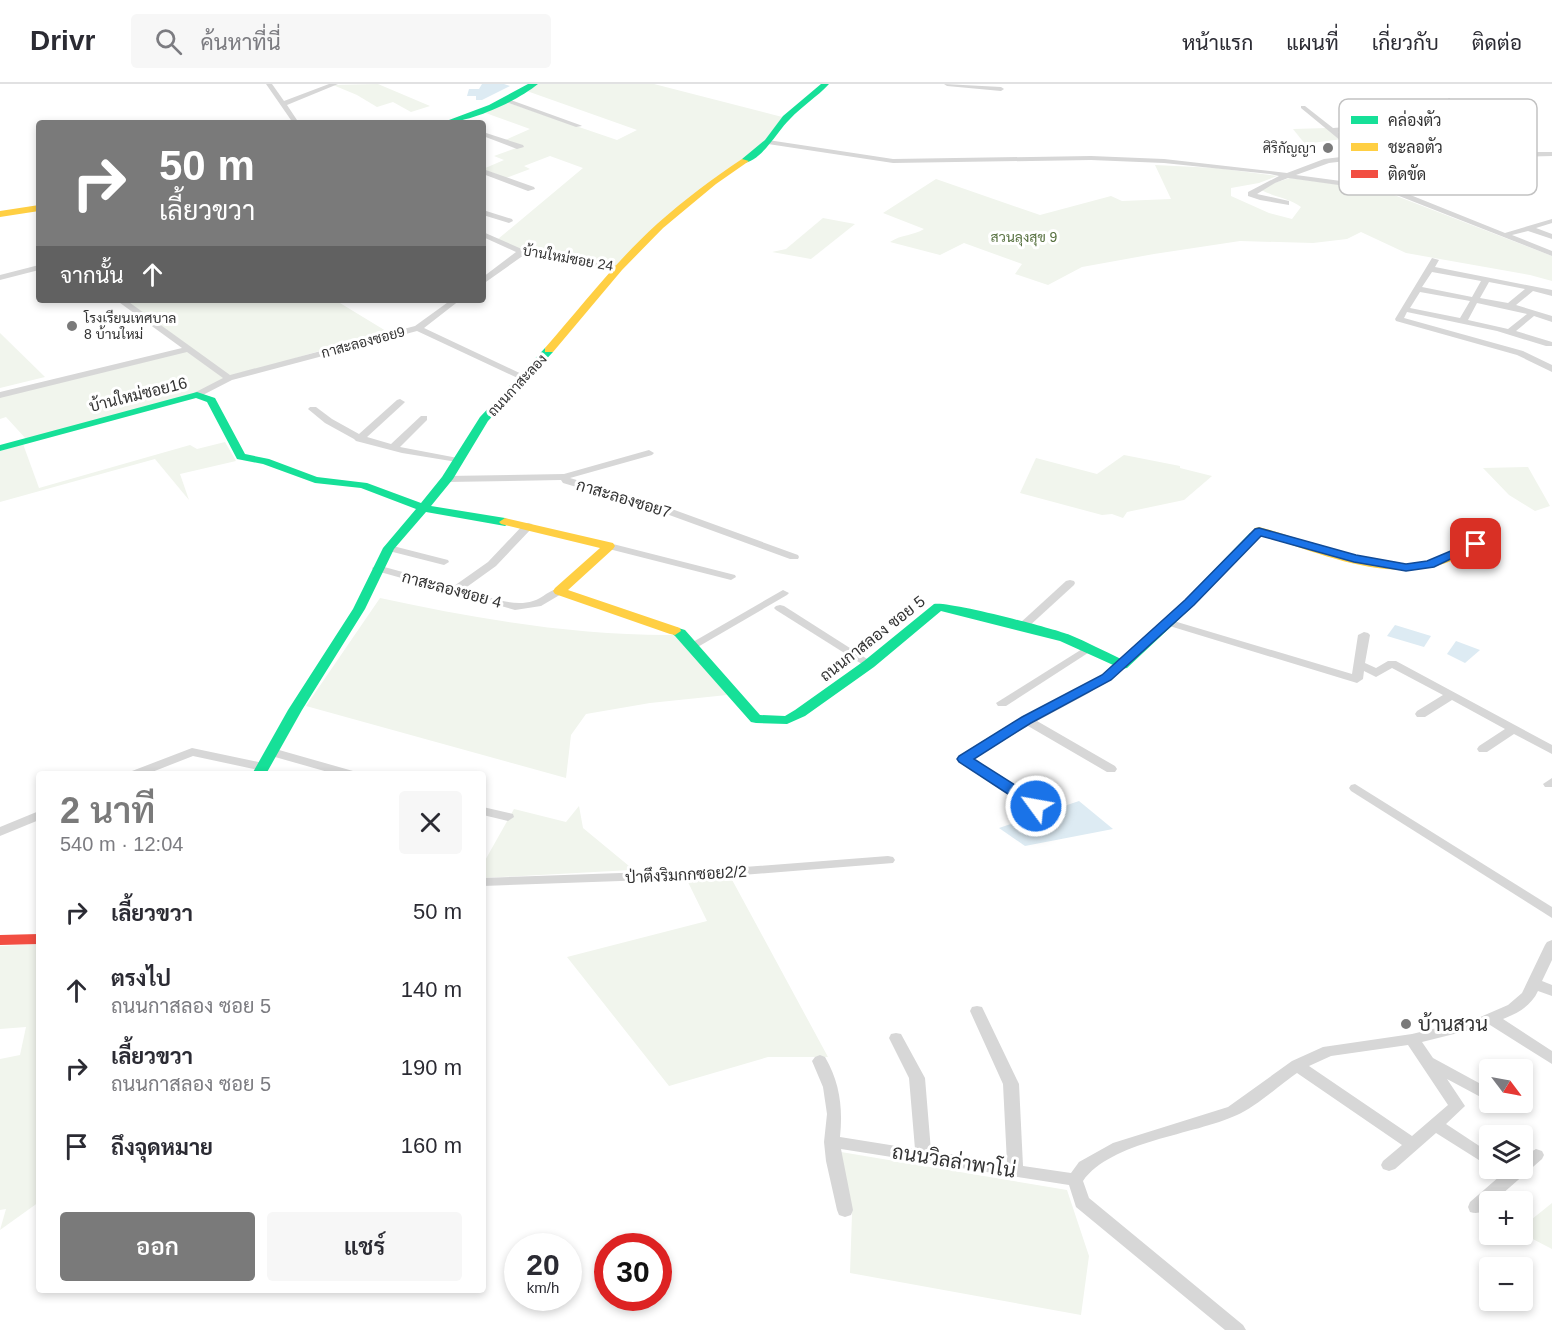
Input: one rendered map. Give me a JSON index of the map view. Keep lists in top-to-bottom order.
{
  "streets": {
    "street": [
      "บ้านใหม่ซอย 24",
      "กาสะลองซอย9",
      "ถนนกาสะลอง",
      "บ้านใหม่ซอย16",
      "กาสะลองซอย7",
      "กาสะลองซอย 4",
      "ถนนกาสลอง ซอย 5",
      "ป่าตึงริมกกซอย2/2",
      "ถนนวิลล่าพาโน่"
    ]
  },
  "crossings": [
    ["บ้านใหม่ซอย 24", "ถนนกาสะลอง"],
    ["กาสะลองซอย9", "ถนนกาสะลอง"],
    ["กาสะลองซอย9", "บ้านใหม่ซอย16"],
    ["ถนนกาสะลอง", "บ้านใหม่ซอย16"],
    ["ถนนกาสะลอง", "กาสะลองซอย7"],
    ["ถนนกาสะลอง", "กาสะลองซอย 4"],
    ["กาสะลองซอย 4", "ถนนกาสลอง ซอย 5"]
  ],
  "parks": ["สวนลุงสุข 9"],
  "places": ["ศิริกัญญา", "โรงเรียนเทศบาล 8 บ้านใหม่", "บ้านสวน"],
  "legend": ["คล่องตัว", "ชะลอตัว", "ติดขัด"],
  "north": "bottom right",
  "page": {
    "header": "Drivr",
    "search": "ค้นหาที่นี่",
    "nav": [
      "หน้าแรก",
      "แผนที่",
      "เกี่ยวกับ",
      "ติดต่อ"
    ],
    "turn": ["50 m", "เลี้ยวขวา"],
    "then": "จากนั้น",
    "heading": ["2 นาที", "540 m · 12:04"],
    "list": [
      {
        "name": "เลี้ยวขวา",
        "value": "50 m"
      },
      {
        "name": "ตรงไป",
        "note": "ถนนกาสลอง ซอย 5",
        "value": "140 m"
      },
      {
        "name": "เลี้ยวขวา",
        "note": "ถนนกาสลอง ซอย 5",
        "value": "190 m"
      },
      {
        "name": "ถึงจุดหมาย",
        "value": "160 m"
      }
    ],
    "map_buttons": ["+", "−"],
    "buttons": ["ออก", "แชร์"],
    "speed": "20 km/h",
    "limit": "30"
  }
}
